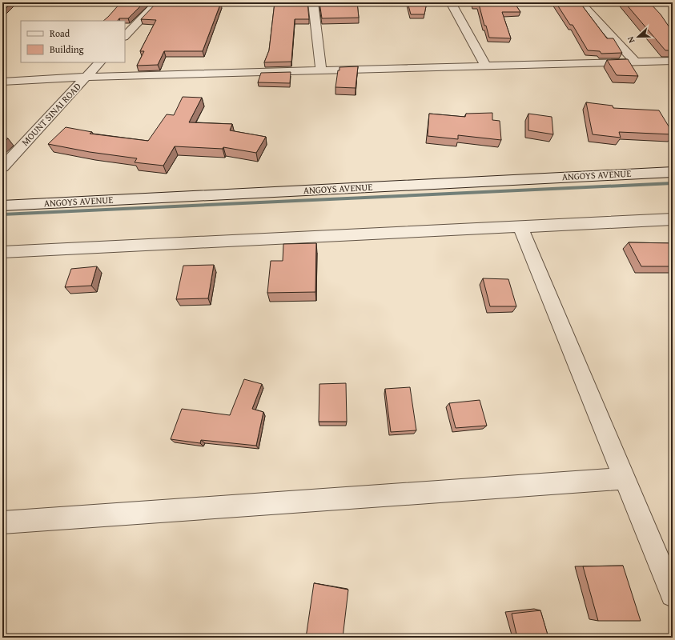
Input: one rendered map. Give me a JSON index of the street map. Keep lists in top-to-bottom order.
{
  "streets": {
    "street": ["MOUNT SINAI ROAD", "ANGOYS AVENUE"]
  },
  "legend": ["Road", "Building"],
  "north": "left"
}
